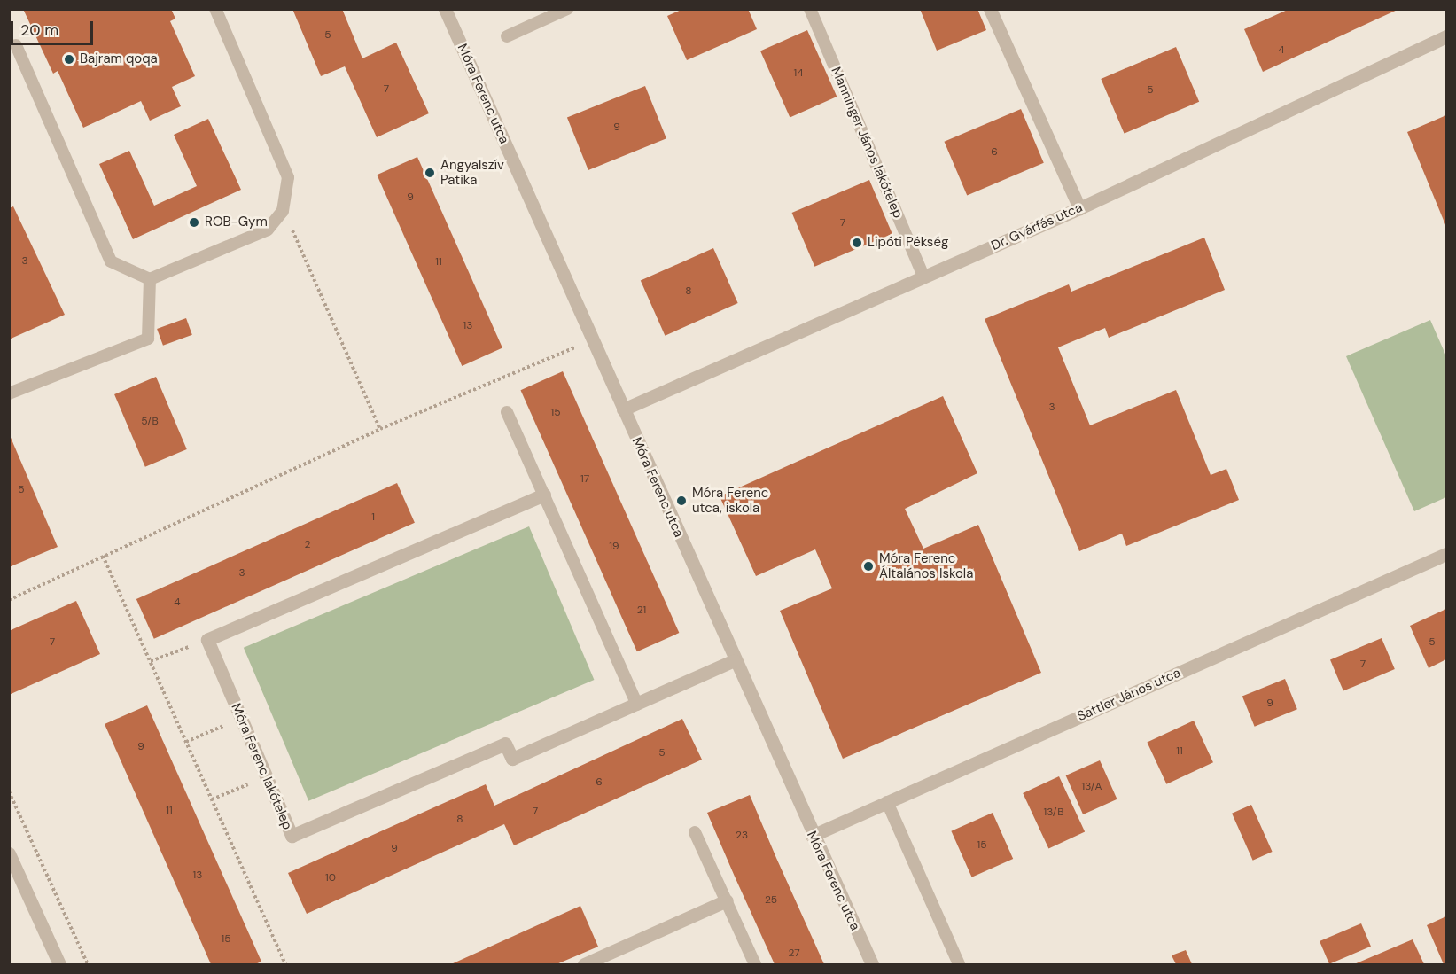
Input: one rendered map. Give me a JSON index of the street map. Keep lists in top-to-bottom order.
{
  "streets": {
    "street": [
      "Móra Ferenc utca",
      "Dr. Gyárfás utca",
      "Sattler János utca",
      "Móra Ferenc lakótelep"
    ],
    "lane": ["Manninger János lakótelep"]
  },
  "crossings": [
    ["Móra Ferenc utca", "Dr. Gyárfás utca"],
    ["Móra Ferenc utca", "Sattler János utca"],
    ["Móra Ferenc utca", "Móra Ferenc lakótelep"],
    ["Manninger János lakótelep", "Dr. Gyárfás utca"]
  ],
  "places": [
    "Bajram qoqa",
    "Angyalszív Patika",
    "ROB-Gym",
    "Lipóti Pékség",
    "Móra Ferenc utca, iskola",
    "Móra Ferenc Általános Iskola"
  ],
  "house_numbers": [
    "5",
    "4",
    "14",
    "7",
    "5",
    "9",
    "6",
    "9",
    "7",
    "3",
    "11",
    "8",
    "13",
    "3",
    "15",
    "5/B",
    "17",
    "5",
    "1",
    "2",
    "19",
    "3",
    "4",
    "21",
    "7",
    "5",
    "7",
    "9",
    "9",
    "11",
    "5",
    "6",
    "13/A",
    "11",
    "7",
    "13/B",
    "8",
    "23",
    "15",
    "9",
    "13",
    "10",
    "25",
    "15",
    "27"
  ],
  "scale_bar": "20 m"
}
